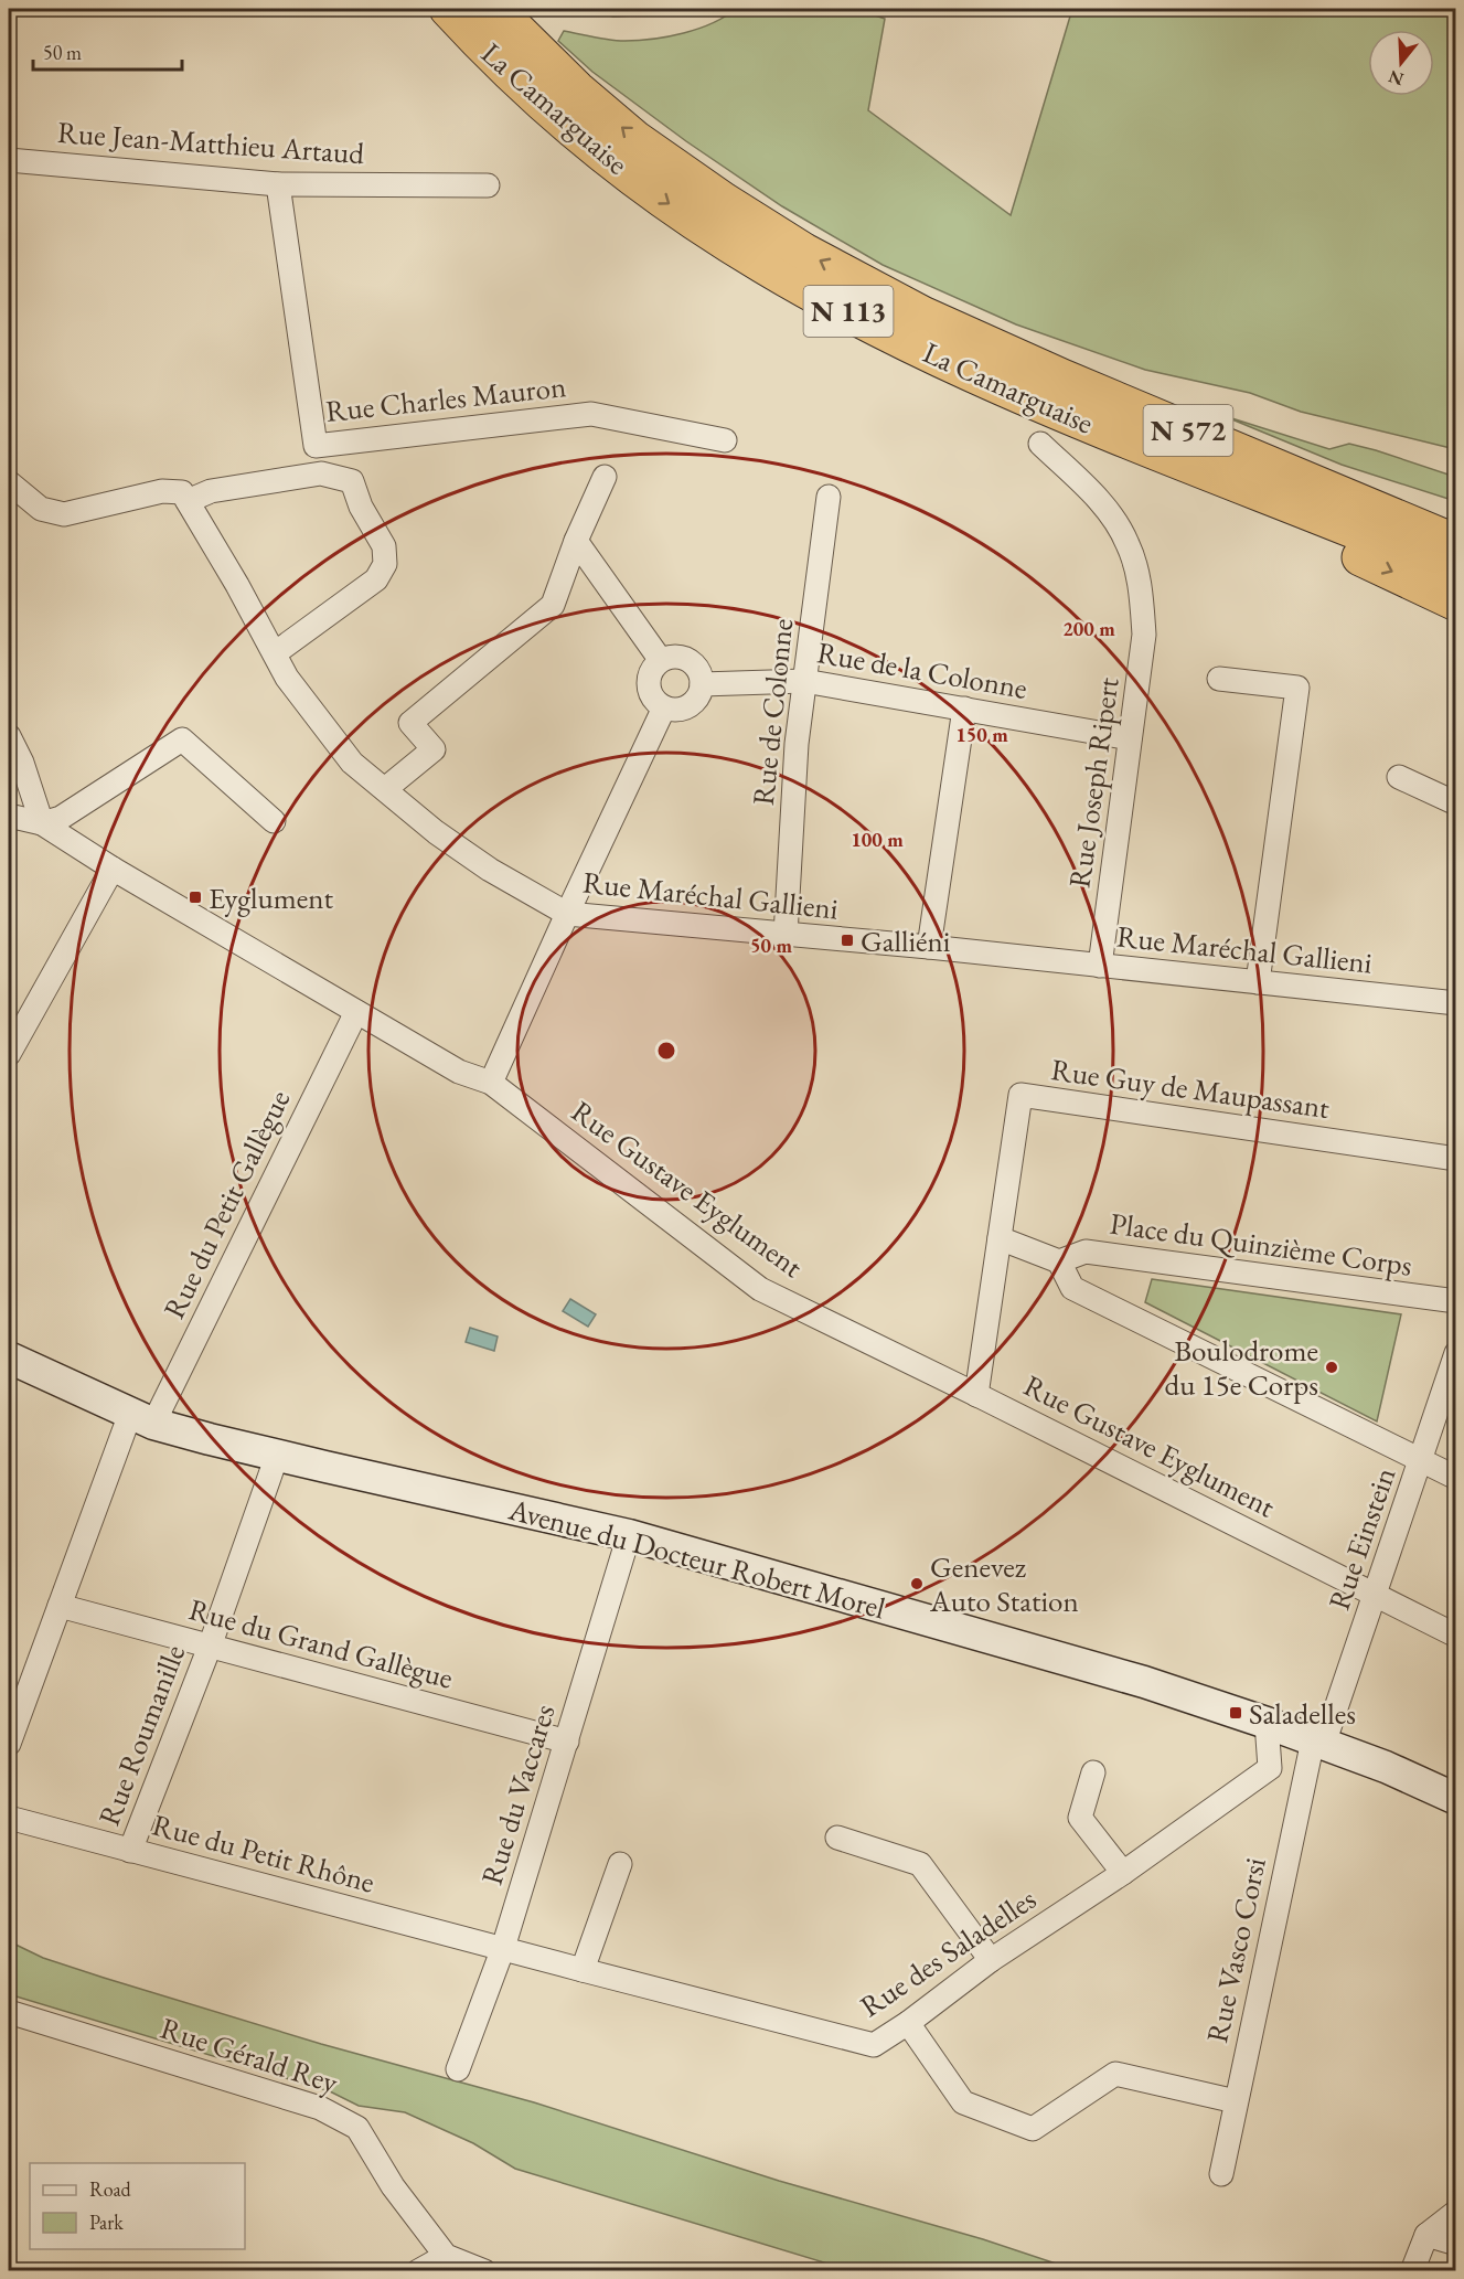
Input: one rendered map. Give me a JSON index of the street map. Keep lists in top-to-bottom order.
{
  "streets": {
    "highway": ["La Camarguaise", "N 113", "N 572"],
    "street": [
      "Rue Jean-Matthieu Artaud",
      "Rue Charles Mauron",
      "Rue de la Colonne",
      "Rue de Colonne",
      "Rue Joseph Ripert",
      "Rue Maréchal Gallieni",
      "Rue Guy de Maupassant",
      "Rue Gustave Eyglument",
      "Rue du Petit Gallègue",
      "Place du Quinzième Corps",
      "Rue Einstein",
      "Avenue du Docteur Robert Morel",
      "Rue du Grand Gallègue",
      "Rue Roumanille",
      "Rue du Vaccares",
      "Rue du Petit Rhône",
      "Rue Vasco Corsi",
      "Rue des Saladelles",
      "Rue Gérald Rey"
    ]
  },
  "crossings": [
    ["Rue Jean-Matthieu Artaud", "Rue Charles Mauron"],
    ["Rue de la Colonne", "Rue de Colonne"],
    ["Rue de la Colonne", "Rue Joseph Ripert"],
    ["Rue de Colonne", "Rue Maréchal Gallieni"],
    ["Rue Joseph Ripert", "Rue Maréchal Gallieni"],
    ["Rue Guy de Maupassant", "Rue Gustave Eyglument"],
    ["Rue Gustave Eyglument", "Rue du Petit Gallègue"],
    ["Rue Gustave Eyglument", "Rue Einstein"],
    ["Rue du Petit Gallègue", "Avenue du Docteur Robert Morel"],
    ["Rue Einstein", "Avenue du Docteur Robert Morel"],
    ["Rue Einstein", "Rue Vasco Corsi"],
    ["Avenue du Docteur Robert Morel", "Rue Roumanille"],
    ["Avenue du Docteur Robert Morel", "Rue du Vaccares"],
    ["Avenue du Docteur Robert Morel", "Rue Vasco Corsi"],
    ["Rue du Grand Gallègue", "Rue Roumanille"],
    ["Rue du Grand Gallègue", "Rue du Vaccares"],
    ["Rue Roumanille", "Rue du Petit Rhône"],
    ["Rue du Vaccares", "Rue du Petit Rhône"],
    ["Rue du Vaccares", "Rue des Saladelles"],
    ["Rue du Petit Rhône", "Rue des Saladelles"]
  ],
  "places": {
    "transit": ["Eyglument", "Galliéni", "Saladelles"],
    "other": ["Boulodrome du 15e Corps", "Genevez Auto Station"]
  },
  "legend": ["Road", "Park"],
  "scale_bar": "50 m",
  "north": "bottom",
  "rings": [
    "200 m",
    "150 m",
    "100 m",
    "50 m"
  ]
}
